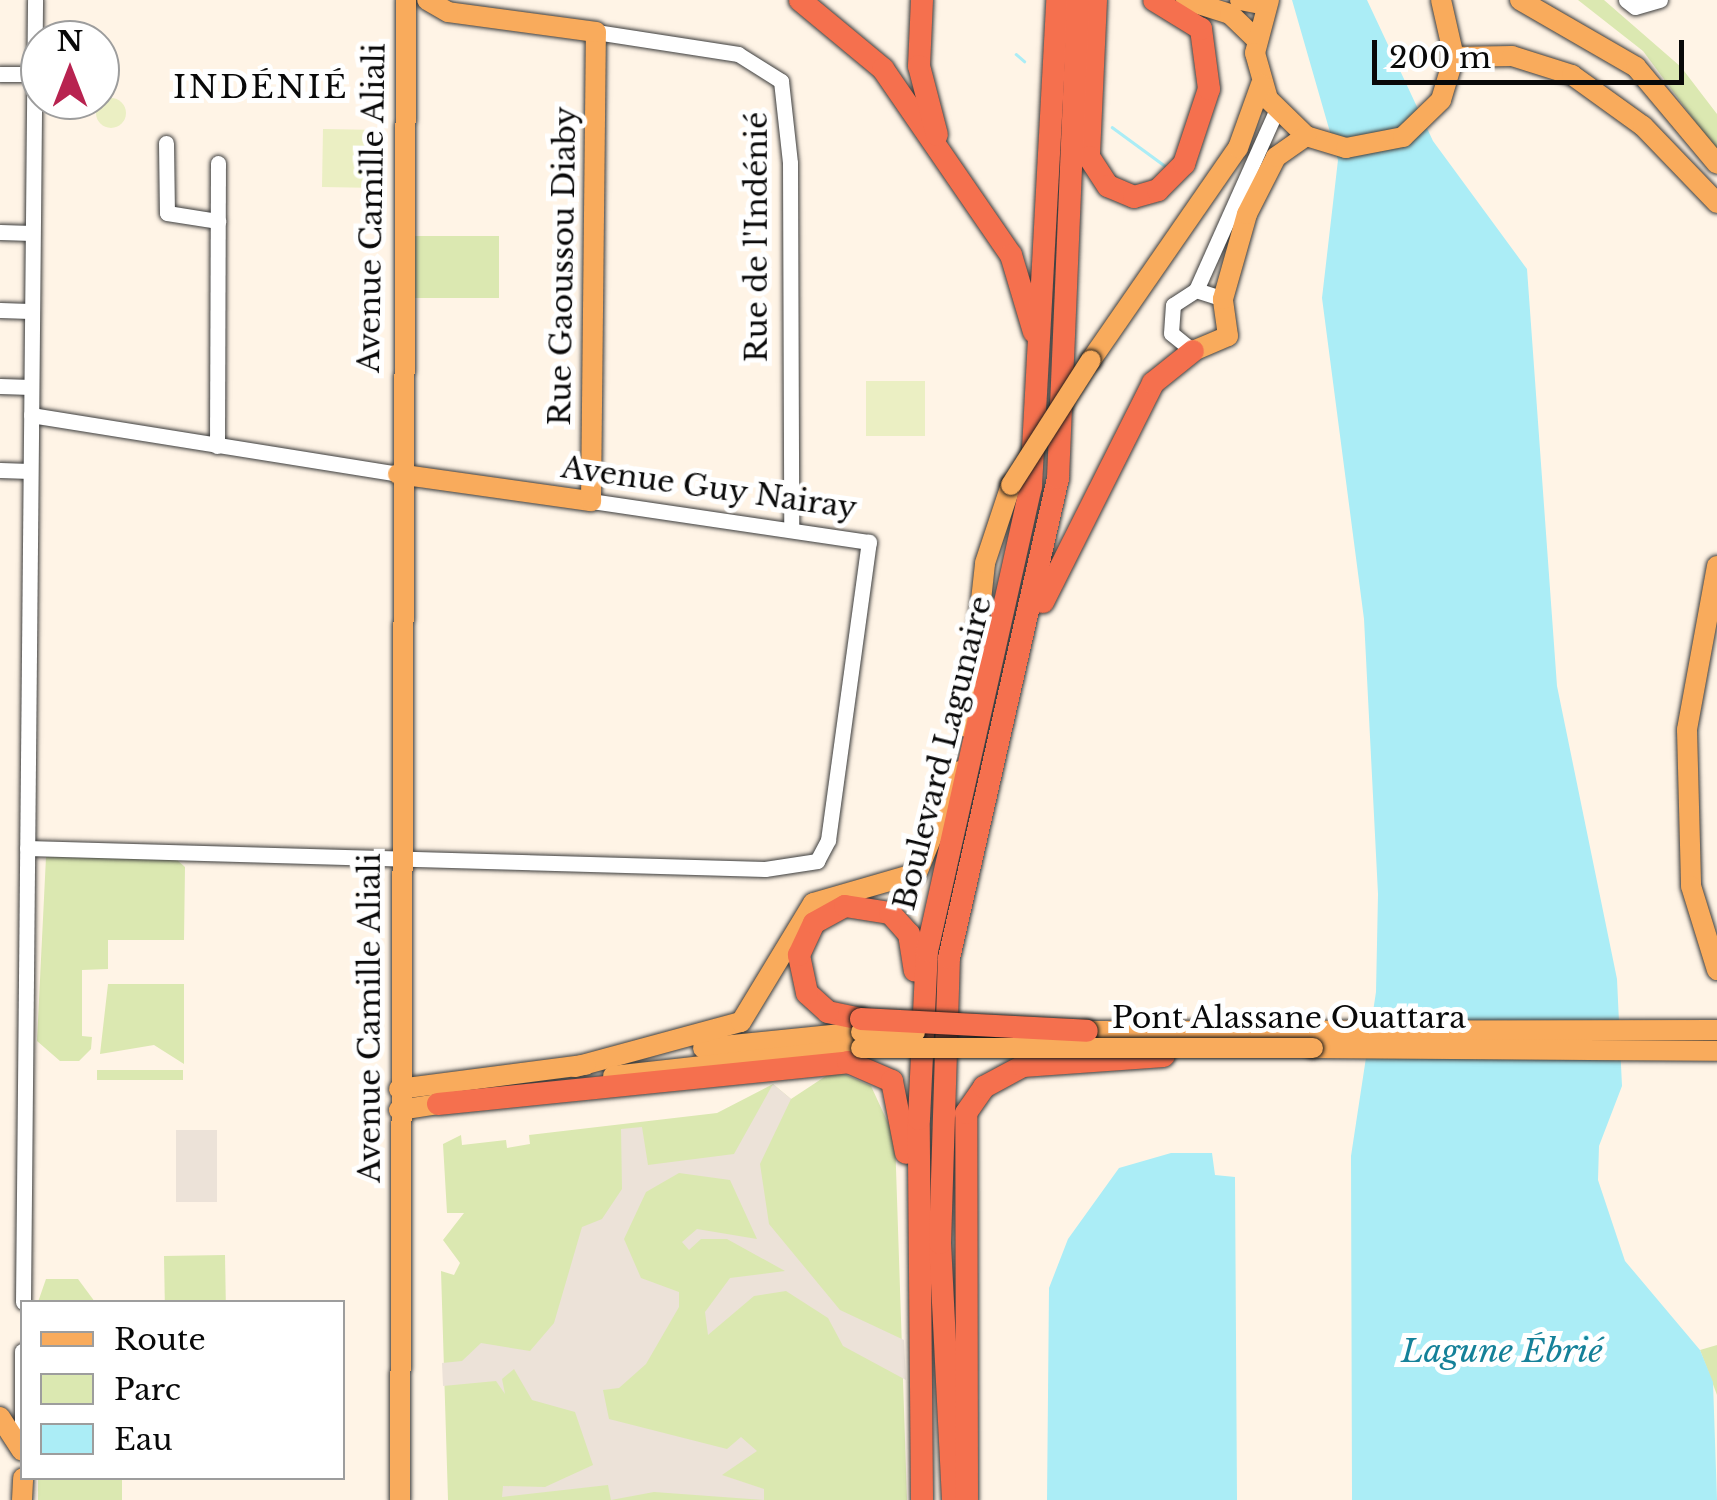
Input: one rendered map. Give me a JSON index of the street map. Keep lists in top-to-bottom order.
{
  "streets": {
    "highway": ["Boulevard Lagunaire"],
    "main road": [
      "Avenue Camille Aliali",
      "Rue de l'Indénié",
      "Rue Gaoussou Diaby",
      "Avenue Guy Nairay",
      "Pont Alassane Ouattara"
    ]
  },
  "crossings": [
    ["Avenue Camille Aliali", "Avenue Guy Nairay"],
    ["Rue de l'Indénié", "Rue Gaoussou Diaby"],
    ["Rue de l'Indénié", "Avenue Guy Nairay"],
    ["Rue Gaoussou Diaby", "Avenue Guy Nairay"]
  ],
  "districts": ["INDÉNIÉ"],
  "water": ["Lagune Ébrié"],
  "legend": ["Route", "Parc", "Eau"],
  "scale_bar": "200 m",
  "north": "top"
}
